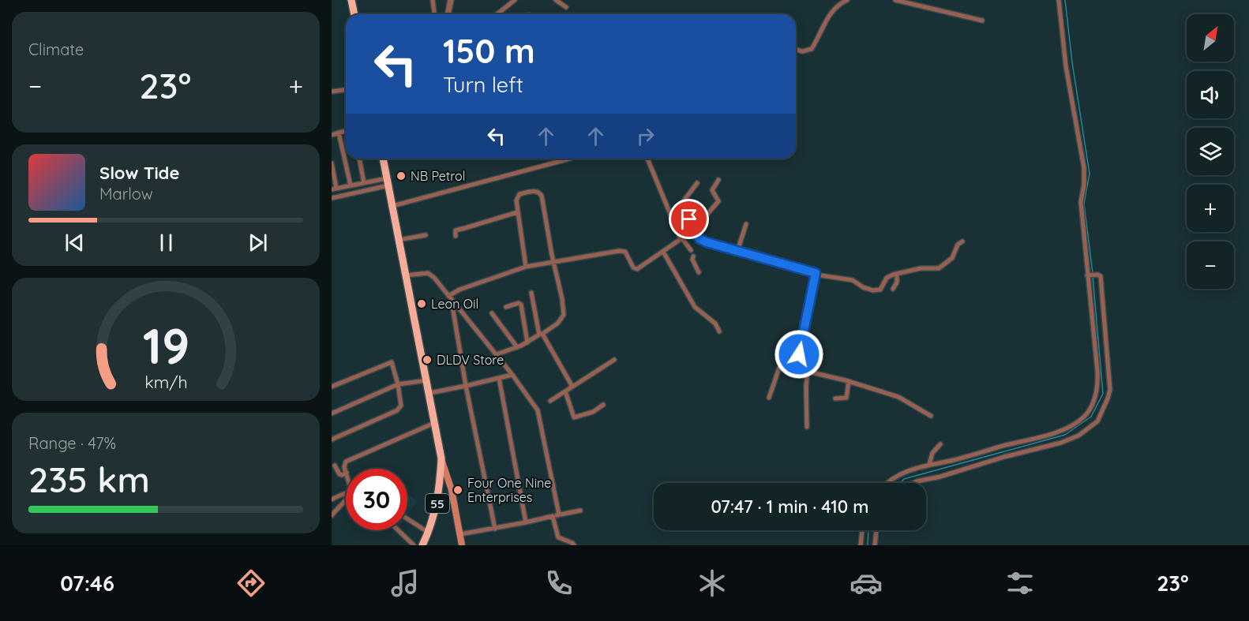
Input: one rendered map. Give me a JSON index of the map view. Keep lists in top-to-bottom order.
{
  "streets": {
    "highway": ["55"]
  },
  "places": [
    "NB Petrol",
    "Leon Oil",
    "DLDV Store",
    "Four One Nine Enterprises"
  ],
  "north": "top right",
  "page": {
    "tile": [
      "Climate",
      ["Range · 47%", "235 km"]
    ],
    "map_buttons": ["+", "−"],
    "turn": ["150 m", "Turn left"],
    "heat": ["−", "23°", "+"],
    "song": ["Slow Tide", "Marlow"],
    "limit": "30",
    "trip": "07:47 · 1 min · 410 m",
    "tabs": ["07:46", "23°"],
    "gauge": ["19", "km/h"]
  }
}
